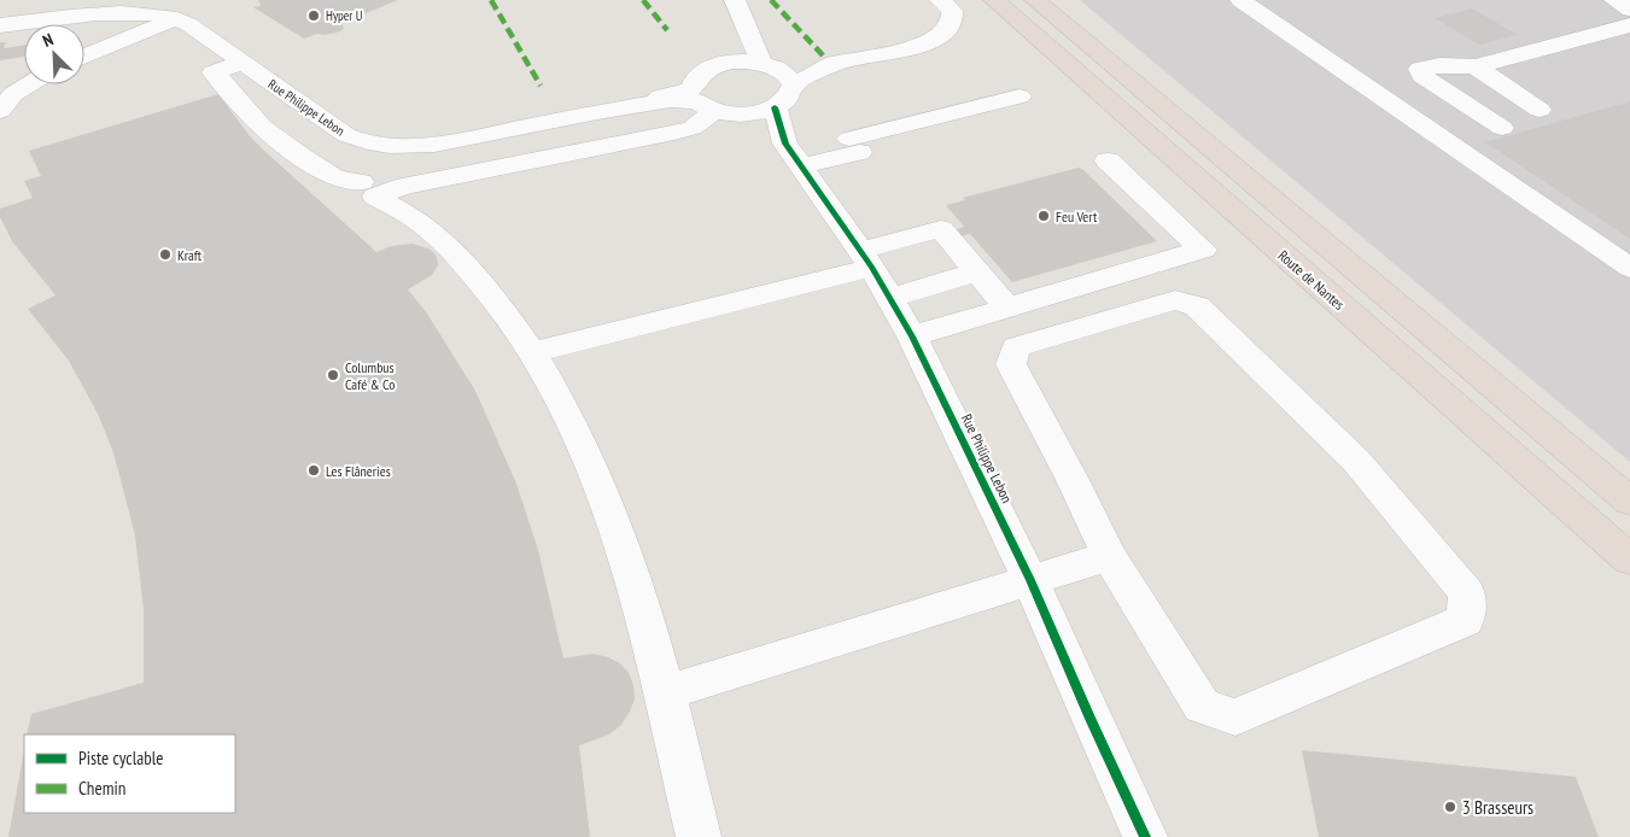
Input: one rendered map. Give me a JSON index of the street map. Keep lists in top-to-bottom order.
{
  "streets": {
    "highway": ["Route de Nantes"],
    "street": ["Rue Philippe Lebon"]
  },
  "places": [
    "Hyper U",
    "Feu Vert",
    "Kraft",
    "Columbus Café & Co",
    "Les Flâneries",
    "3 Brasseurs"
  ],
  "legend": ["Piste cyclable", "Chemin"],
  "north": "top left"
}
